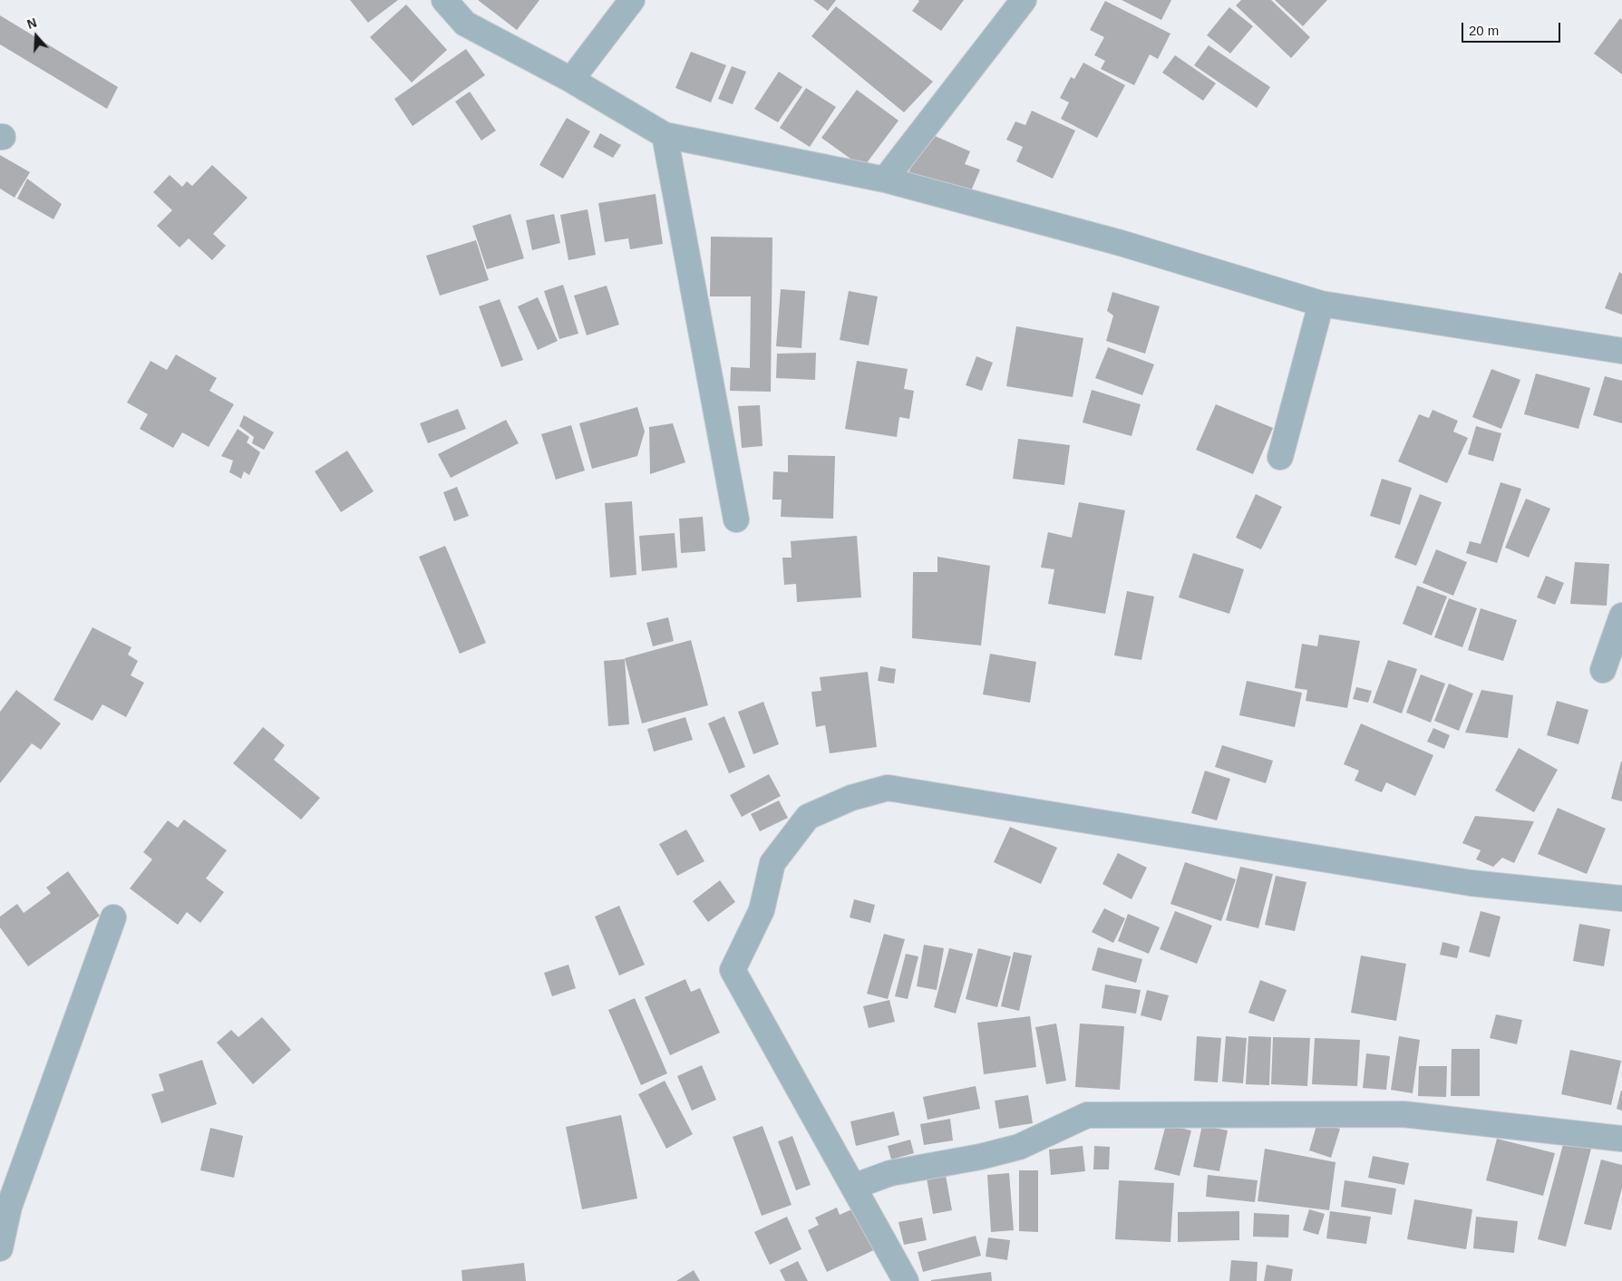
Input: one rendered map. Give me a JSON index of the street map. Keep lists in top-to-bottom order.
{
  "scale_bar": "20 m",
  "north": "top"
}
